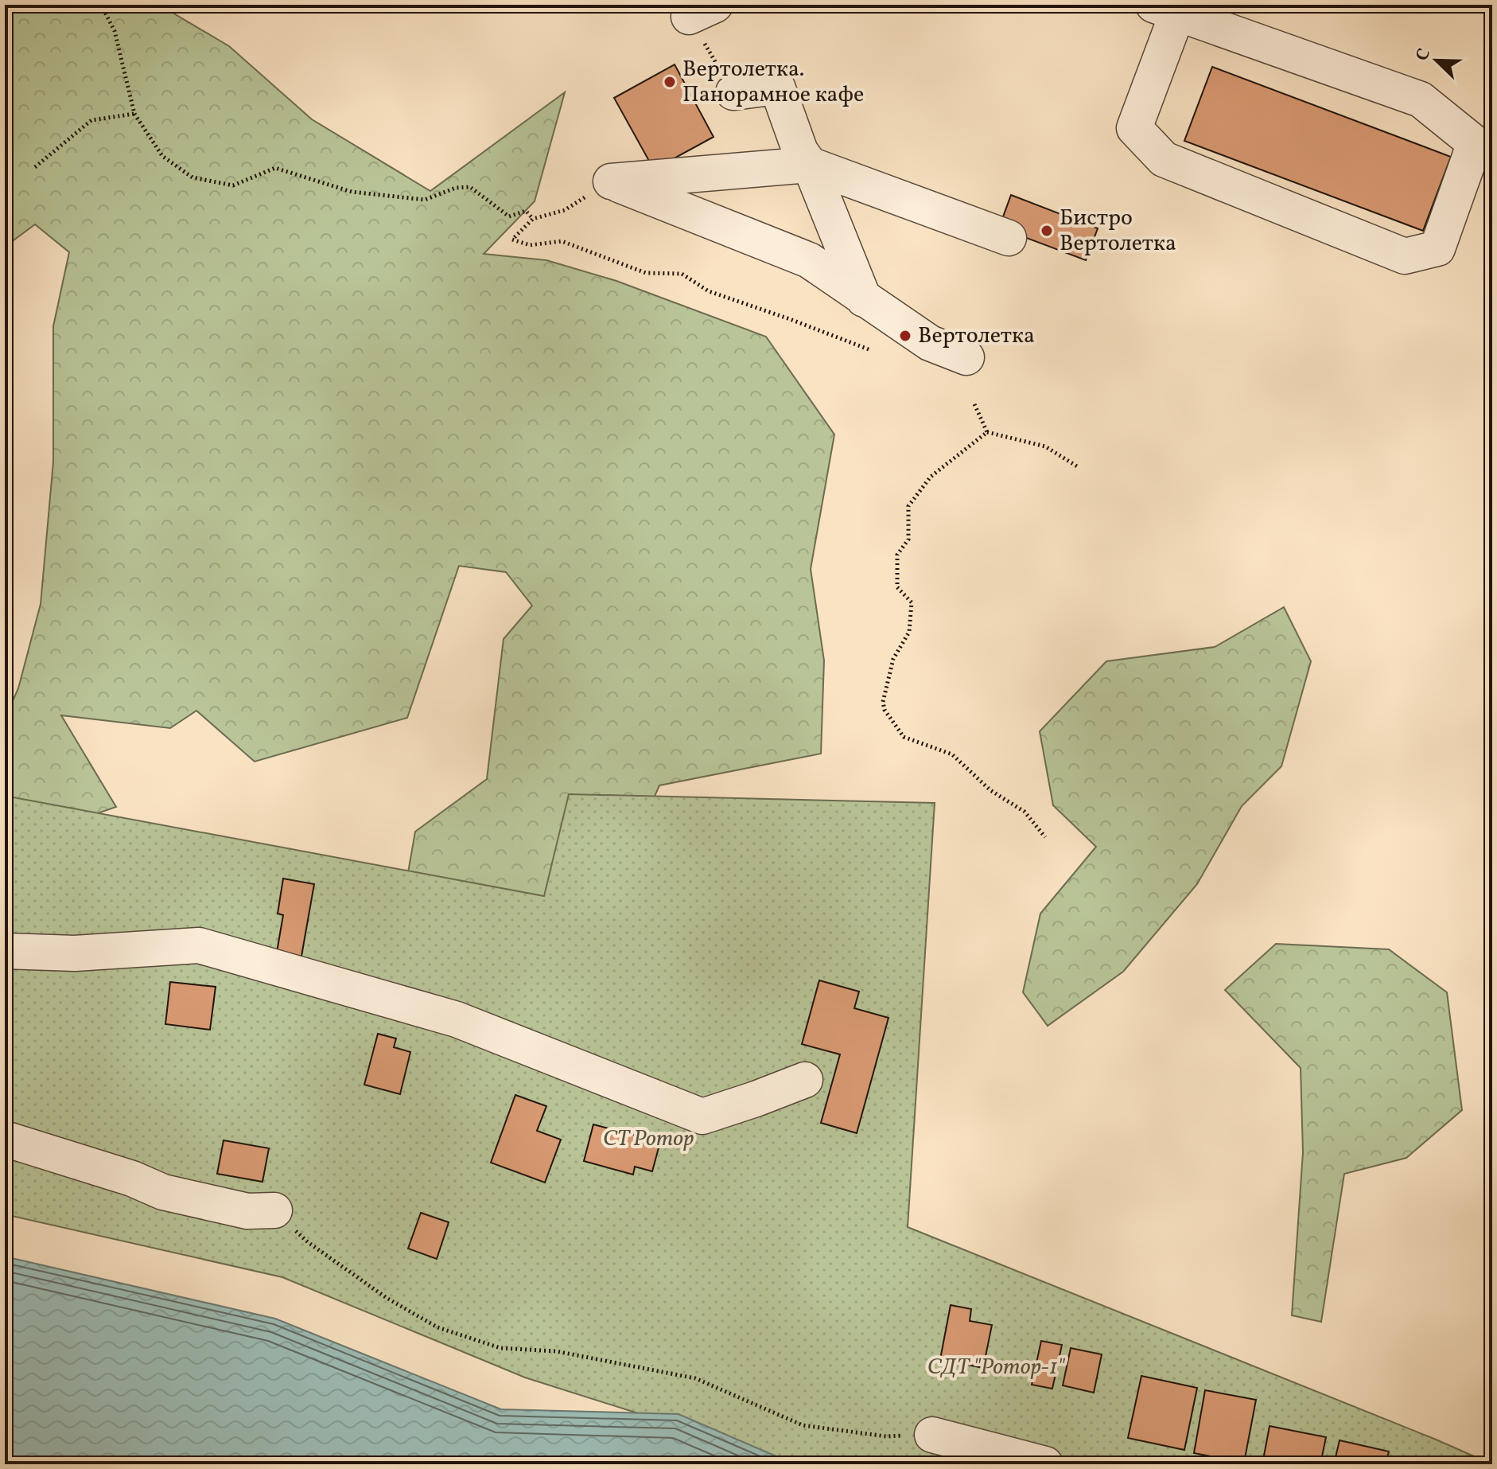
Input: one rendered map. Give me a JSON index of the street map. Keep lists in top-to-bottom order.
{
  "parks": ["СТ Ротор", "СДТ \"Ротор-1\""],
  "places": ["Вертолетка. Панорамное кафе", "Бистро Вертолетка", "Вертолетка"],
  "north": "top left"
}
